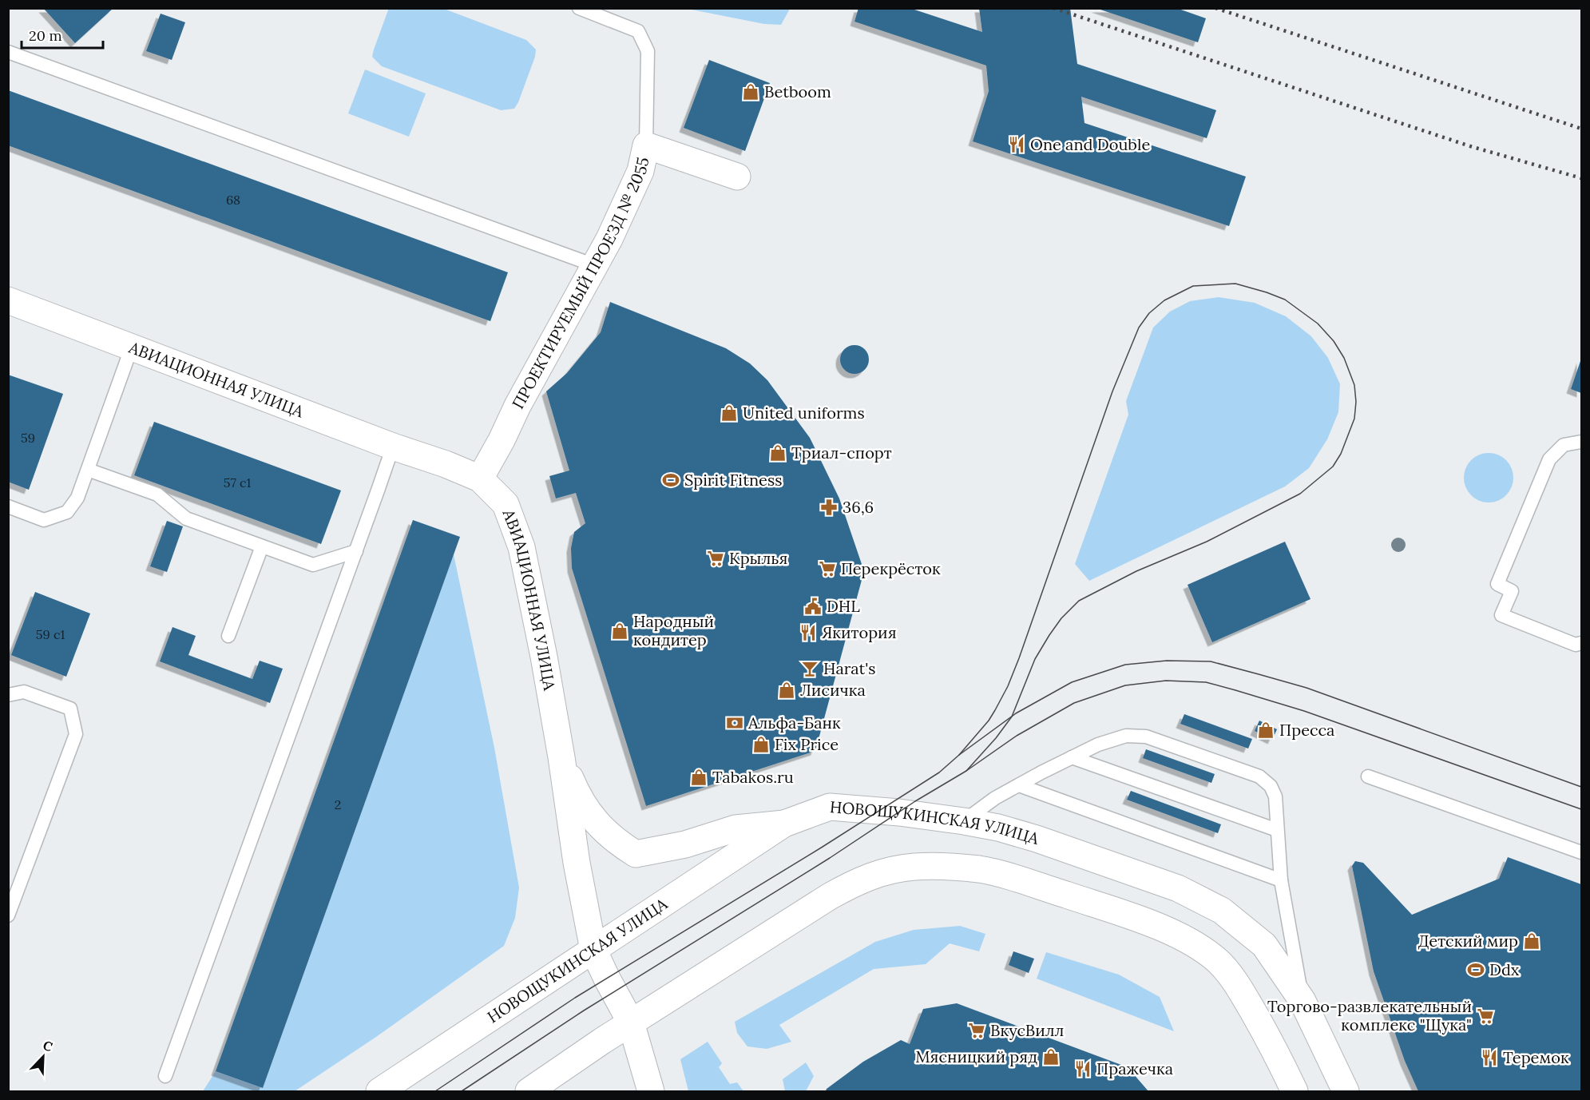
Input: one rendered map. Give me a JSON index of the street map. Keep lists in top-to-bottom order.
{
  "streets": {
    "main road": ["ПРОЕКТИРУЕМЫЙ ПРОЕЗД № 2055", "АВИАЦИОННАЯ УЛИЦА", "НОВОЩУКИНСКАЯ УЛИЦА"]
  },
  "crossings": [
    ["ПРОЕКТИРУЕМЫЙ ПРОЕЗД № 2055", "АВИАЦИОННАЯ УЛИЦА"],
    ["АВИАЦИОННАЯ УЛИЦА", "НОВОЩУКИНСКАЯ УЛИЦА"]
  ],
  "places": {
    "shop": [
      "Betboom",
      "United uniforms",
      "Триал-спорт",
      "Народный кондитер",
      "Лисичка",
      "Пресса",
      "Fix Price",
      "Tabakos.ru",
      "Детский мир",
      "Мясницкий ряд"
    ],
    "restaurant": [
      "One and Double",
      "Якитория",
      "Теремок",
      "Пражечка"
    ],
    "sports": ["Spirit Fitness", "Ddx"],
    "pharmacy": ["36,6"],
    "supermarket": [
      "Крылья",
      "Перекрёсток",
      "Торгово-развлекательный комплекс \"Щука\"",
      "ВкусВилл"
    ],
    "public building": ["DHL"],
    "bar": ["Harat's"],
    "bank": ["Альфа-Банк"]
  },
  "house_numbers": [
    "68",
    "59",
    "57 с1",
    "59 с1",
    "2"
  ],
  "scale_bar": "20 m",
  "north": "top right"
}
